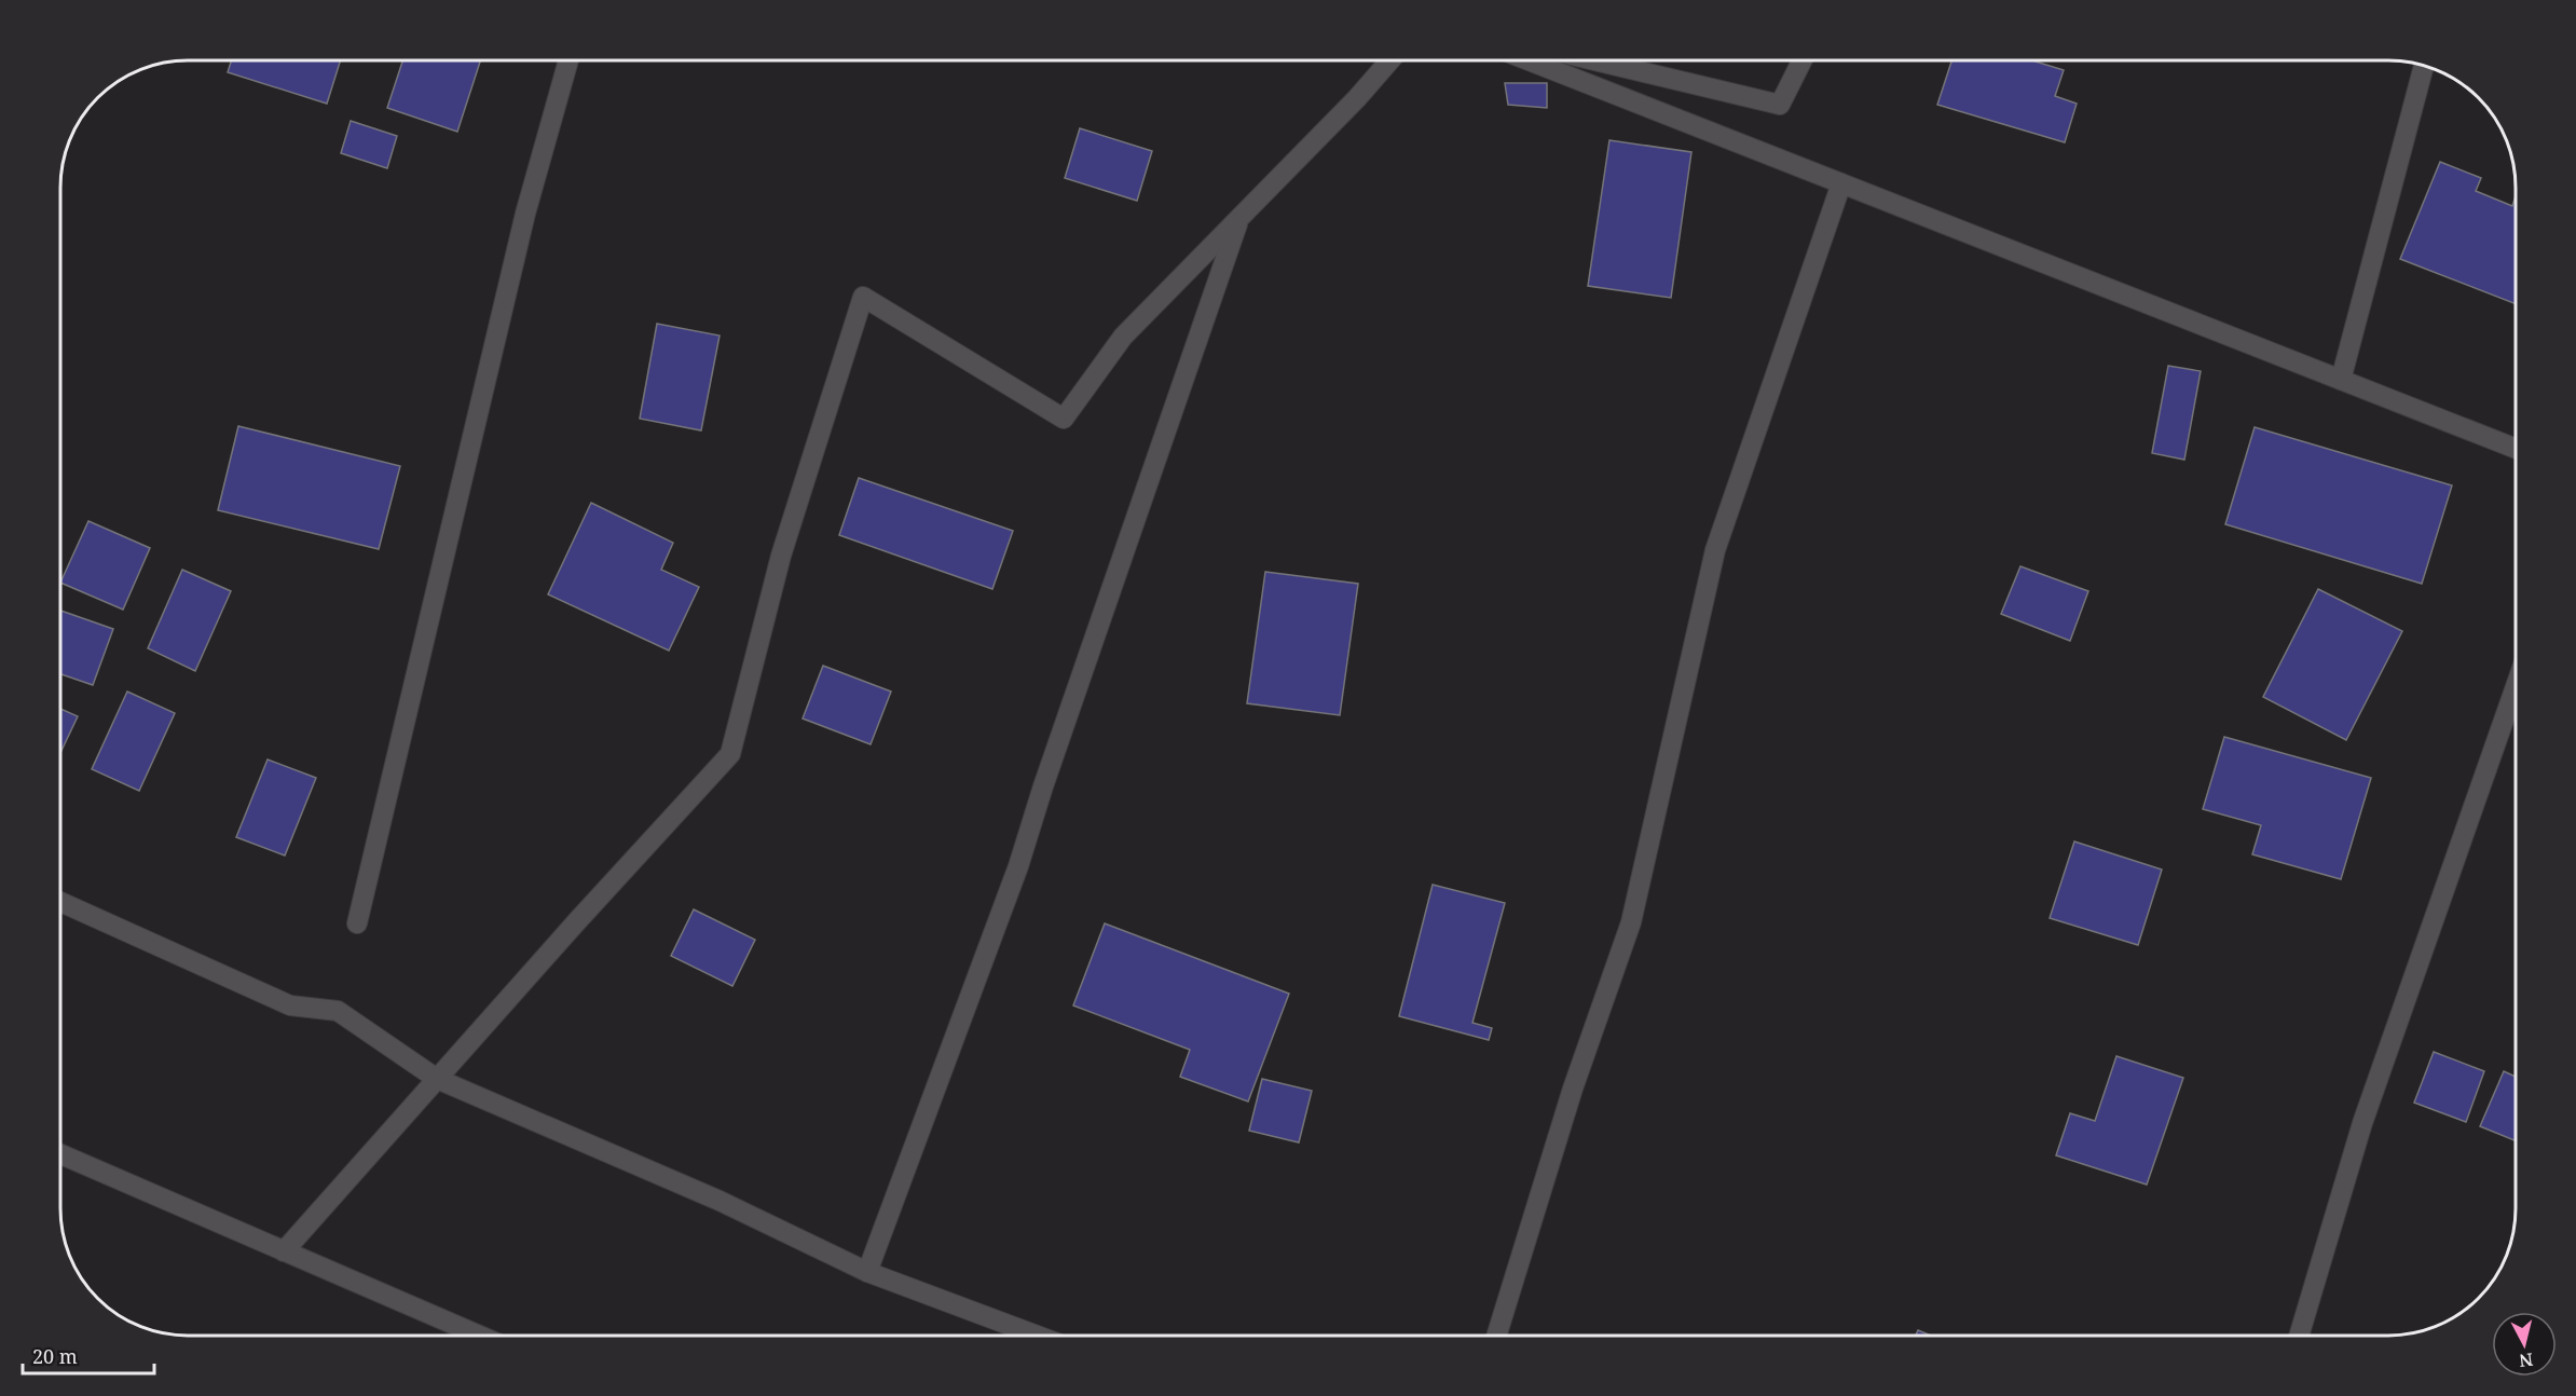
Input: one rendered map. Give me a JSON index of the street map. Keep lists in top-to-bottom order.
{
  "scale_bar": "20 m",
  "north": "bottom"
}
